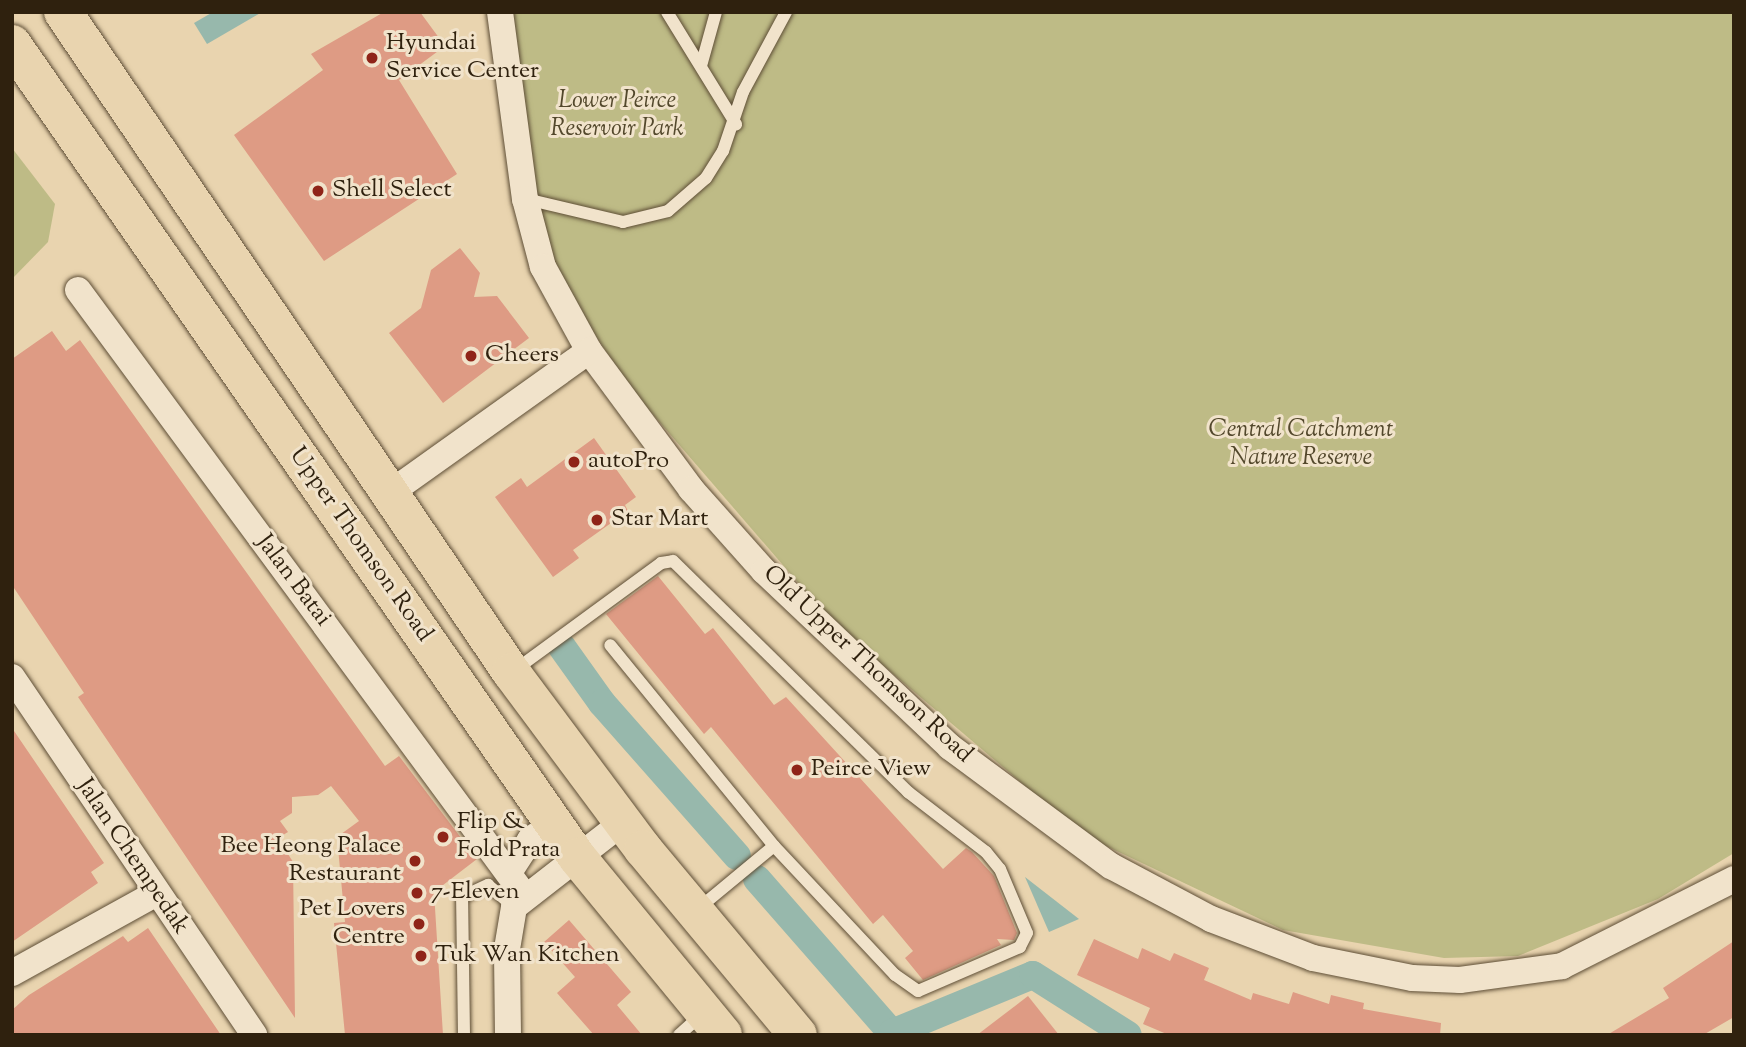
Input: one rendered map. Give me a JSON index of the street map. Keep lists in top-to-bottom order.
{
  "streets": {
    "main road": ["Upper Thomson Road"],
    "street": ["Jalan Batai", "Old Upper Thomson Road", "Jalan Chempedak"]
  },
  "parks": ["Lower Peirce Reservoir Park", "Central Catchment Nature Reserve"],
  "places": [
    "Hyundai Service Center",
    "Shell Select",
    "Cheers",
    "autoPro",
    "Star Mart",
    "Peirce View",
    "Flip & Fold Prata",
    "Bee Heong Palace Restaurant",
    "7-Eleven",
    "Pet Lovers Centre",
    "Tuk Wan Kitchen"
  ]
}
